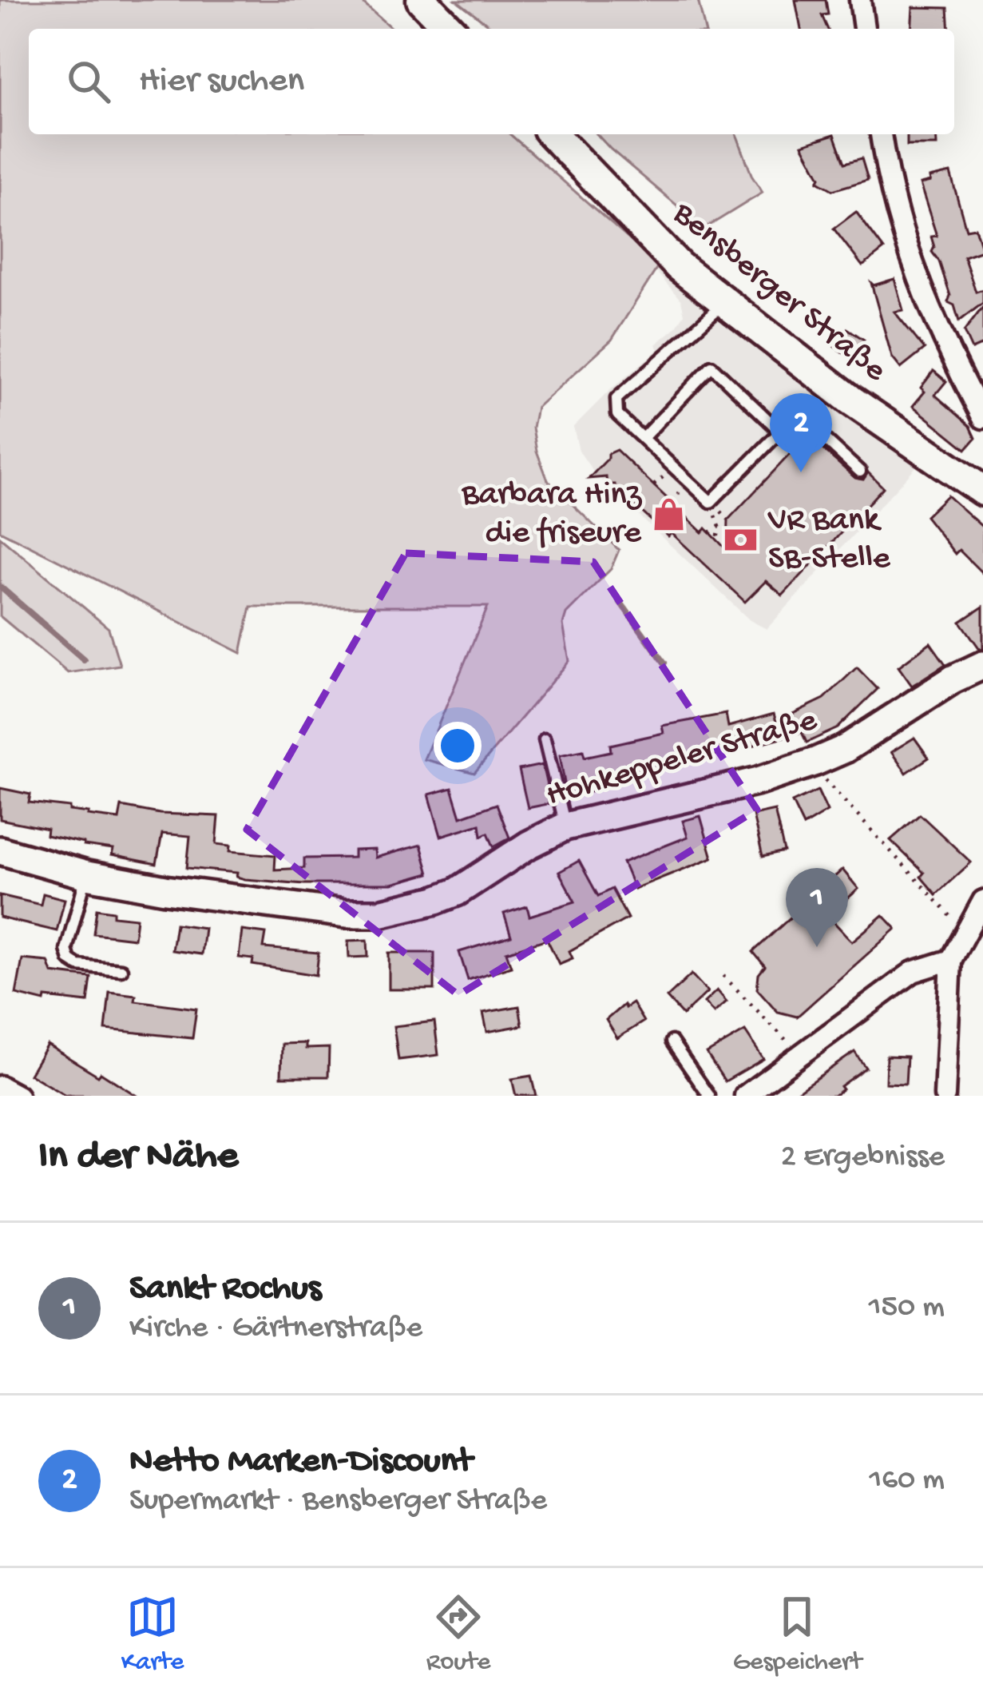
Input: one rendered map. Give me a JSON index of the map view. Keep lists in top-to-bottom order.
{
  "streets": {
    "main road": ["Bensberger Straße"],
    "street": ["Hohkeppeler Straße"]
  },
  "places": {
    "shop": ["Barbara Hinz die friseure"],
    "bank": ["VR Bank SB-Stelle"]
  },
  "page": {
    "search": "Hier suchen",
    "pins": ["2", "1"],
    "heading": ["In der Nähe", "2 Ergebnisse"],
    "list": [
      {
        "mark": "1",
        "name": "Sankt Rochus",
        "note": "Kirche · Gärtnerstraße",
        "value": "150 m"
      },
      {
        "mark": "2",
        "name": "Netto Marken-Discount",
        "note": "Supermarkt · Bensberger Straße",
        "value": "160 m"
      }
    ],
    "nav": ["Karte", "Route", "Gespeichert"]
  }
}
